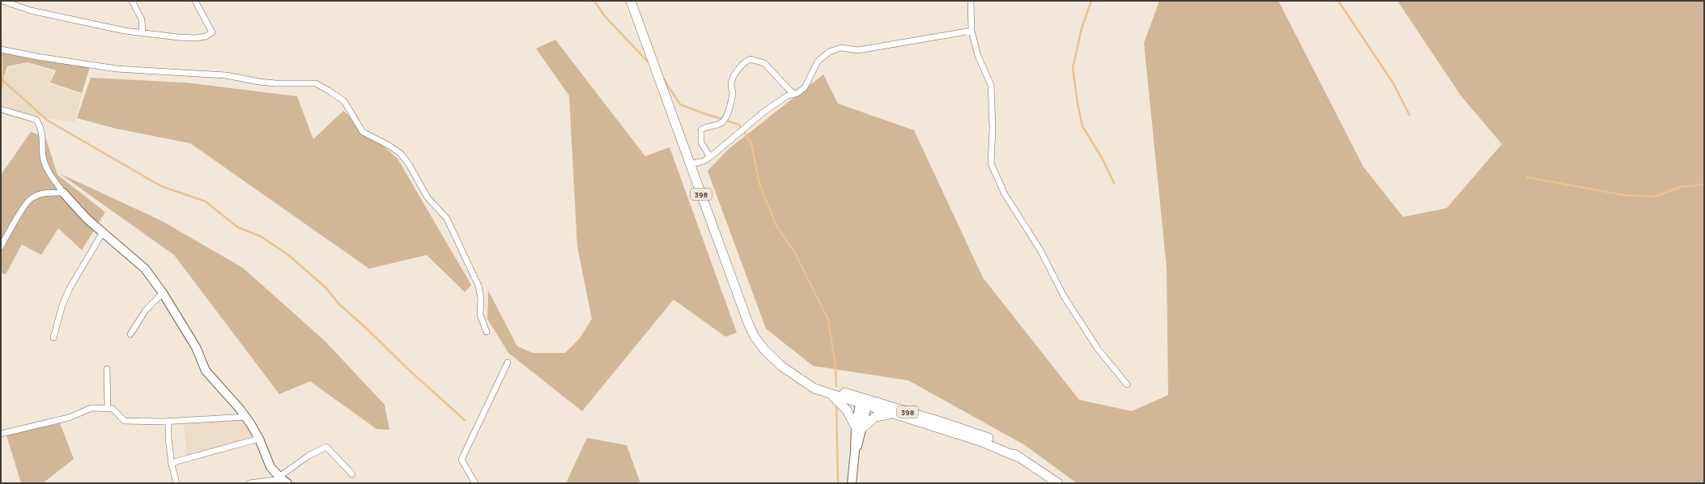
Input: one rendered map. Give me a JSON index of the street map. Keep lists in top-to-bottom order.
{
  "streets": {
    "main road": ["398"]
  }
}
